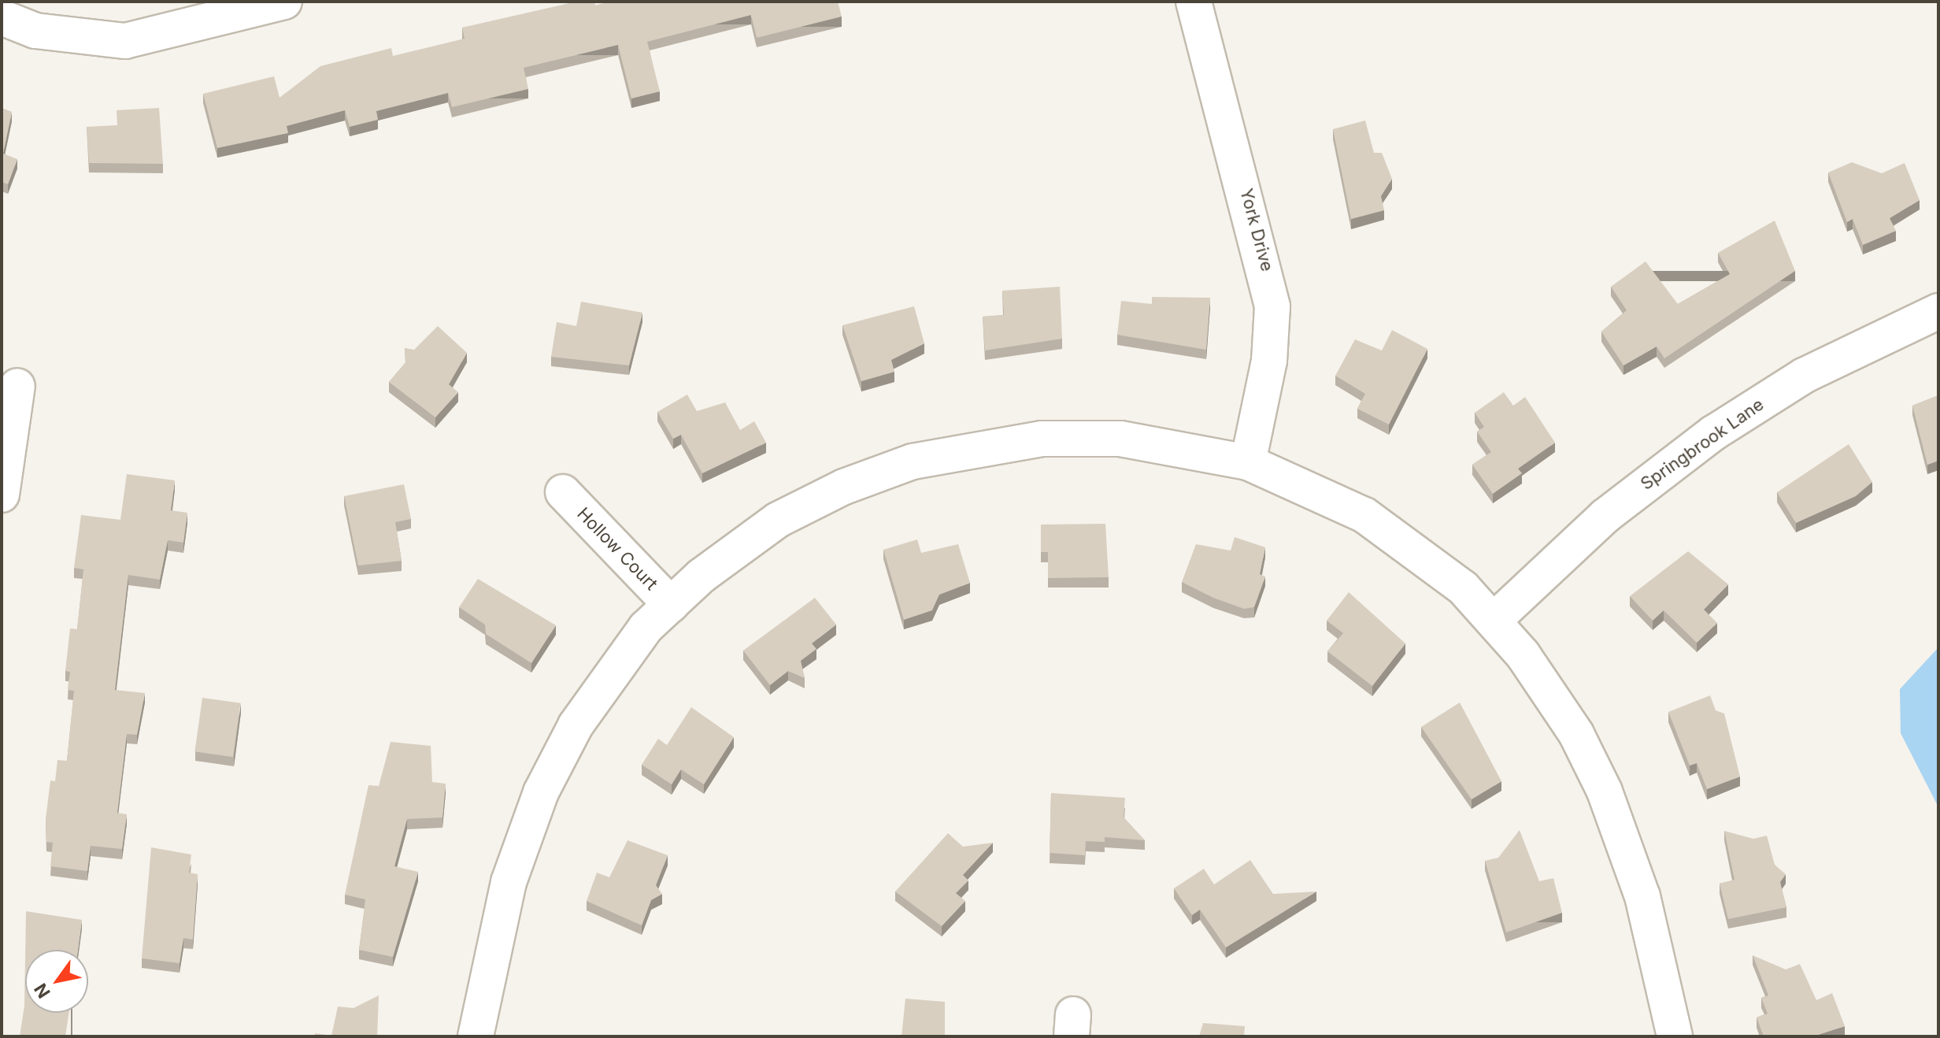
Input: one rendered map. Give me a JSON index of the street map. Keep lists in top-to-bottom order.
{
  "streets": {
    "street": ["York Drive", "Springbrook Lane", "Hollow Court"]
  },
  "north": "bottom left"
}
